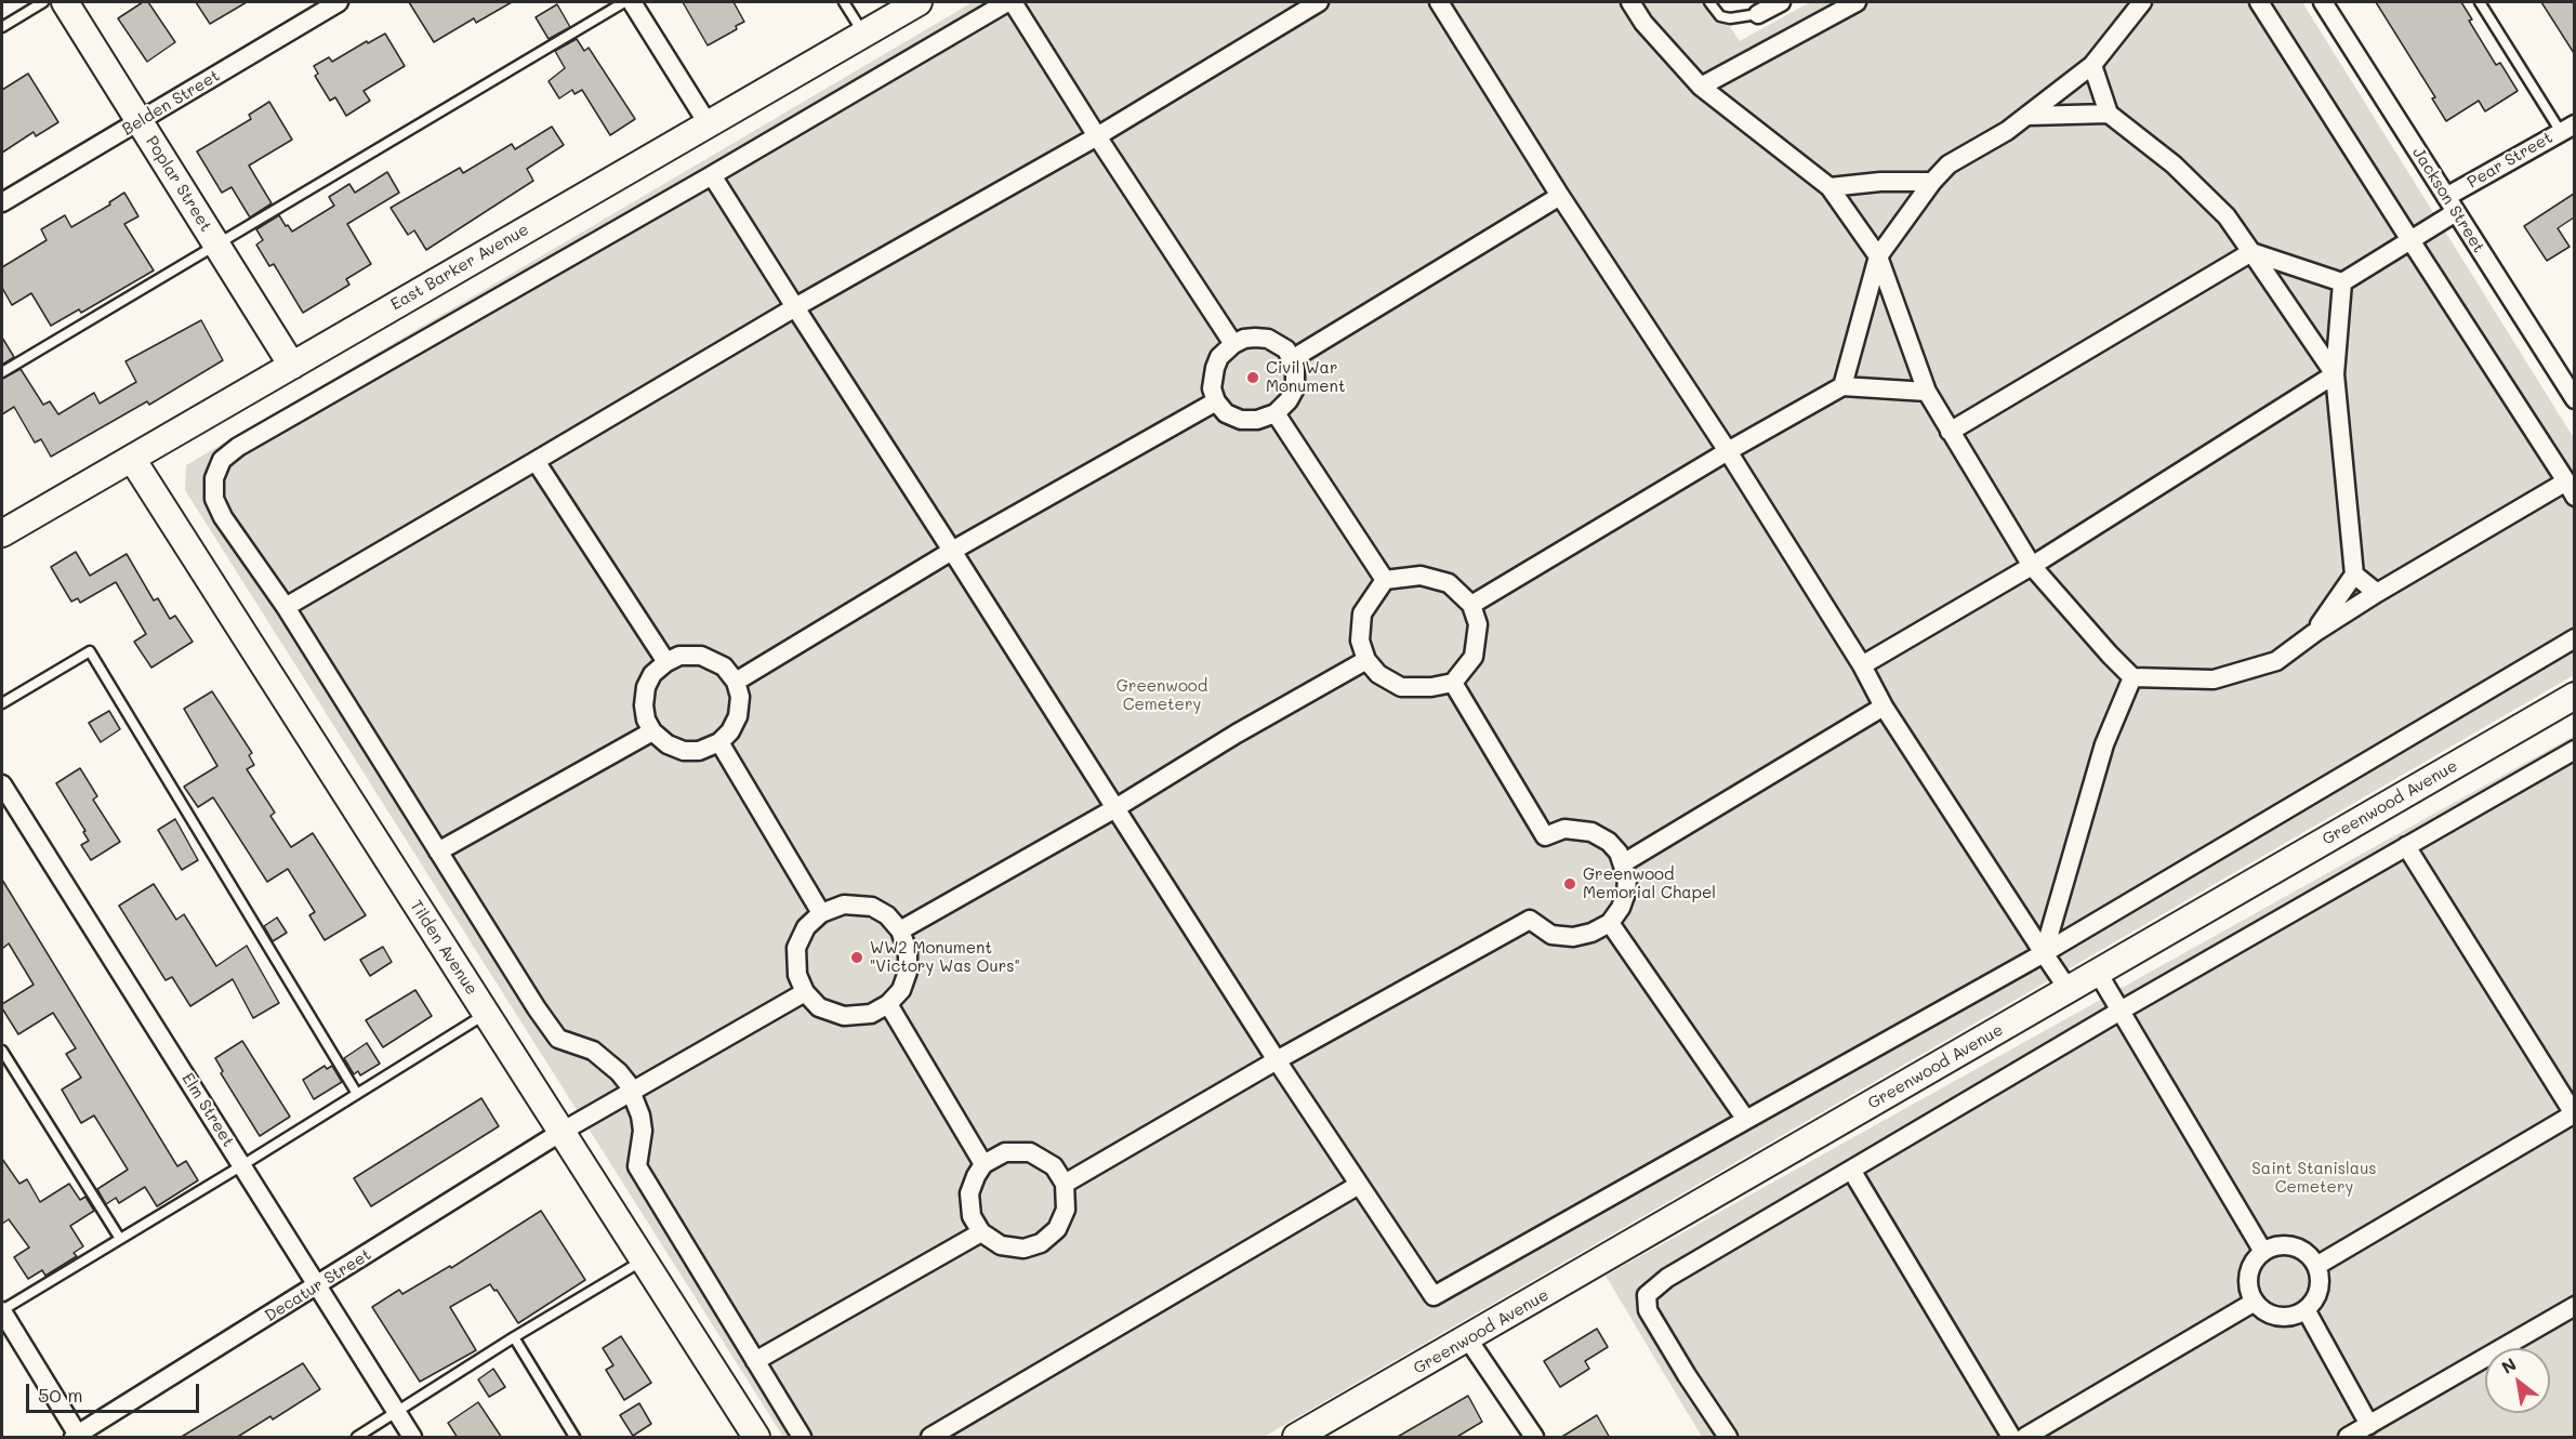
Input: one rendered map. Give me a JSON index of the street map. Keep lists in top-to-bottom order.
{
  "streets": {
    "street": [
      "Belden Street",
      "Pear Street",
      "Poplar Street",
      "Jackson Street",
      "East Barker Avenue",
      "Greenwood Avenue",
      "Tilden Avenue",
      "Elm Street",
      "Decatur Street"
    ]
  },
  "crossings": [
    ["Belden Street", "Poplar Street"],
    ["Pear Street", "Jackson Street"],
    ["Poplar Street", "East Barker Avenue"],
    ["East Barker Avenue", "Tilden Avenue"],
    ["Tilden Avenue", "Decatur Street"],
    ["Elm Street", "Decatur Street"]
  ],
  "parks": ["Greenwood Cemetery", "Saint Stanislaus Cemetery"],
  "places": ["Civil War Monument", "Greenwood Memorial Chapel", "WW2 Monument \"Victory Was Ours\""],
  "scale_bar": "50 m",
  "north": "top left"
}
